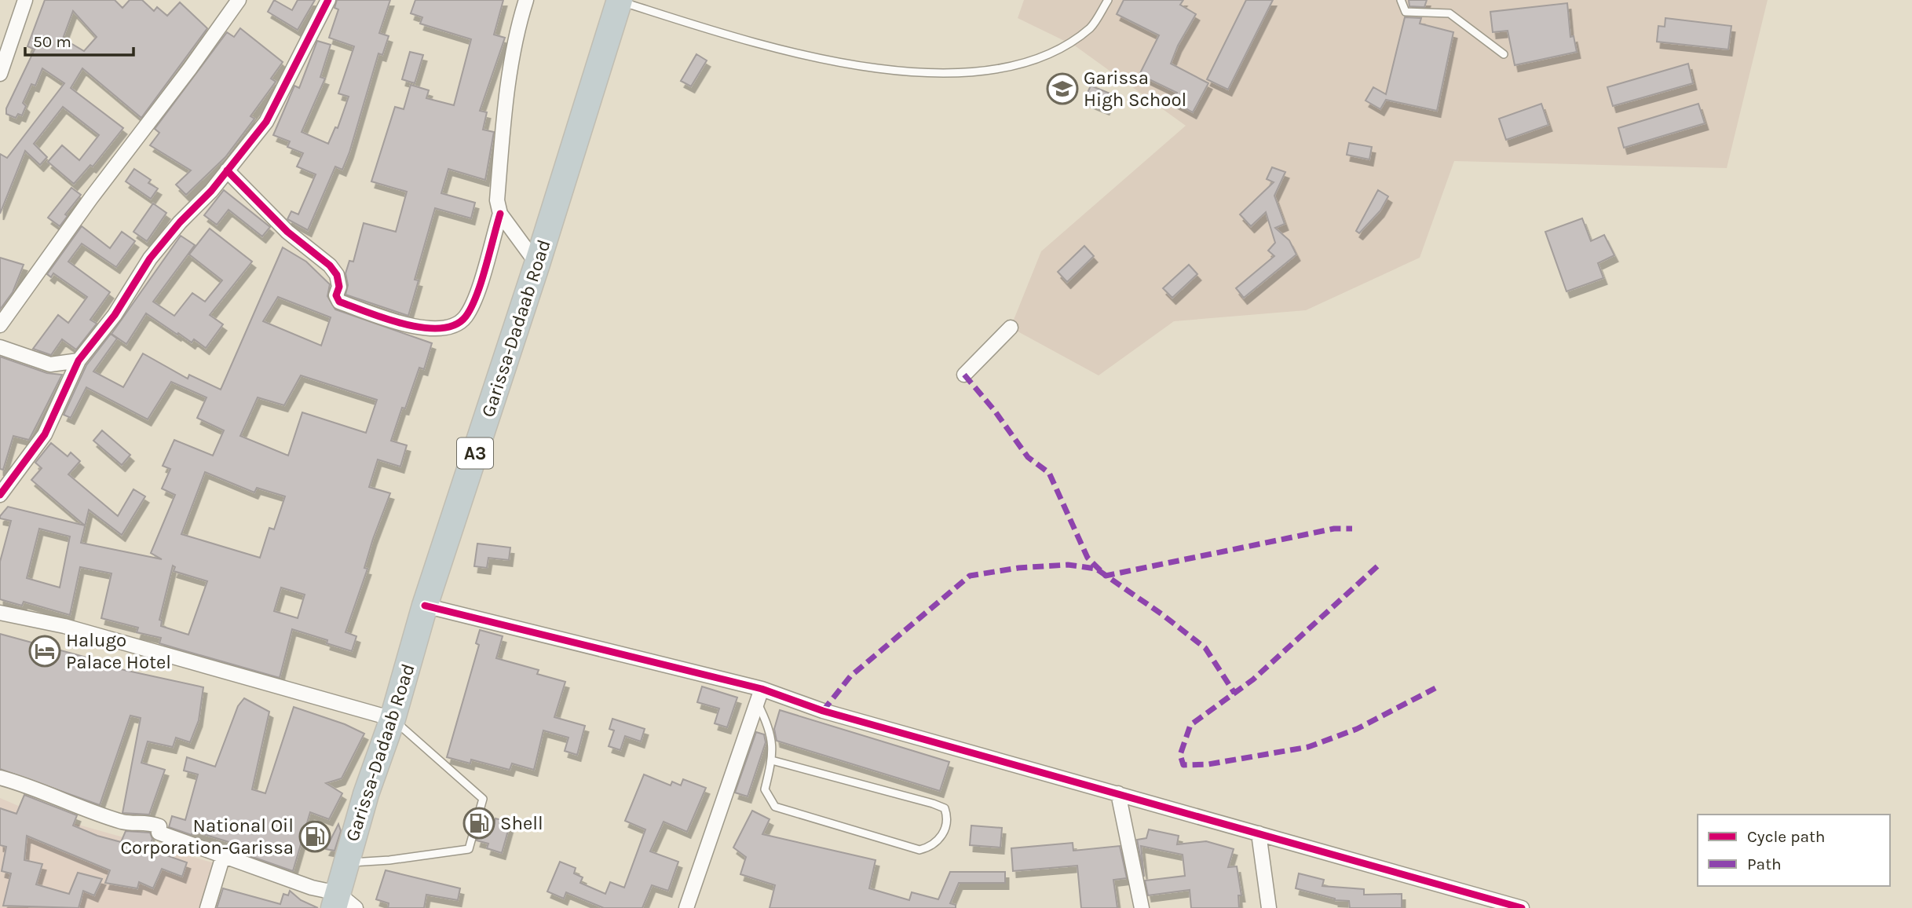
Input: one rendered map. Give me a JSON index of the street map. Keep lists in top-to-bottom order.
{
  "streets": {
    "highway": ["Garissa-Dadaab Road", "A3"]
  },
  "places": {
    "school or university": ["Garissa High School"],
    "hotel": ["Halugo Palace Hotel"],
    "fuel station": ["Shell", "National Oil Corporation-Garissa"]
  },
  "legend": ["Cycle path", "Path"],
  "scale_bar": "50 m"
}
